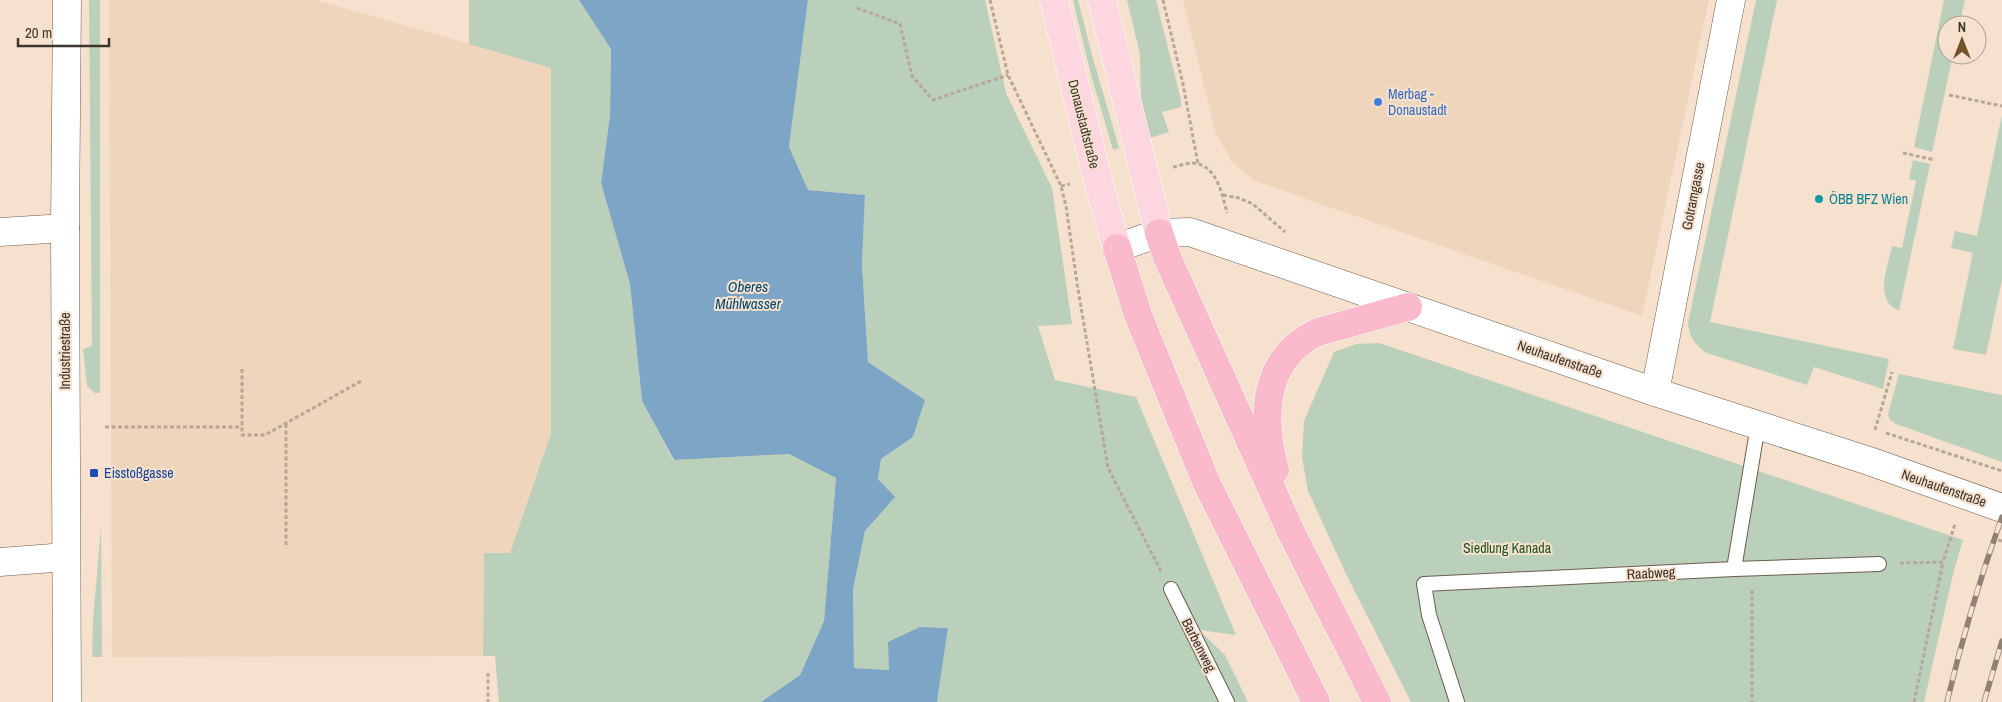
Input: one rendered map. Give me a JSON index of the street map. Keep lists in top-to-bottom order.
{
  "streets": {
    "main road": ["Donaustadtstraße"],
    "street": ["Gotramgasse", "Industriestraße", "Neuhaufenstraße"],
    "lane": ["Raabweg", "Barbenweg"]
  },
  "crossings": [
    ["Donaustadtstraße", "Neuhaufenstraße"],
    ["Gotramgasse", "Neuhaufenstraße"]
  ],
  "water": ["Oberes Mühlwasser"],
  "parks": ["Siedlung Kanada"],
  "places": {
    "other": ["Merbag - Donaustadt", "ÖBB BFZ Wien"],
    "transit": ["Eisstoßgasse"]
  },
  "scale_bar": "20 m",
  "north": "top"
}
